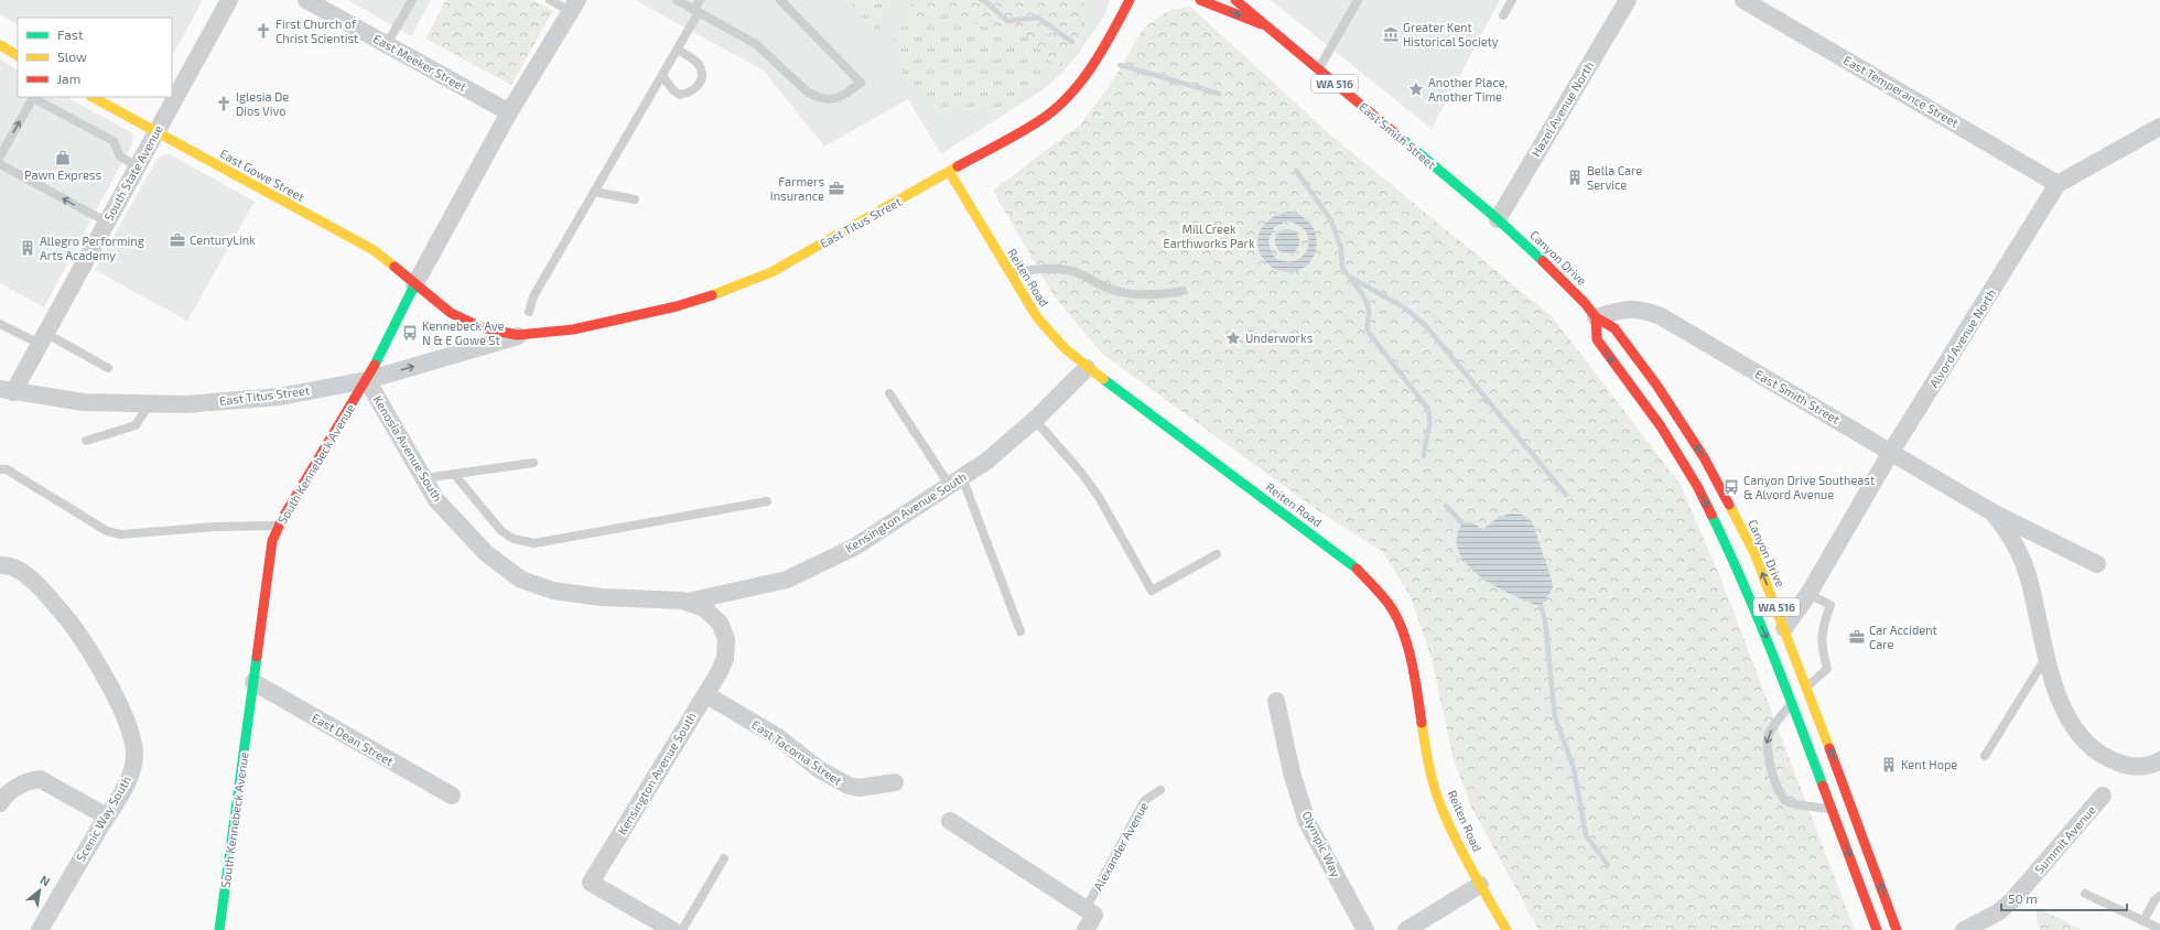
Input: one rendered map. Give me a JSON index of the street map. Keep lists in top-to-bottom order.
{
  "streets": {
    "street": [
      "East Meeker Street",
      "WA 516",
      "East Temperance Street",
      "Hazel Avenue North",
      "East Smith Street",
      "South State Avenue",
      "East Gowe Street",
      "East Titus Street",
      "Canyon Drive",
      "Reiten Road",
      "Alvord Avenue North",
      "Kenosia Avenue South",
      "South Kennebeck Avenue",
      "Kensington Avenue South",
      "East Dean Street",
      "East Tacoma Street",
      "Scenic Way South",
      "Summit Avenue",
      "Olympic Way"
    ],
    "lane": ["Alexander Avenue"]
  },
  "crossings": [
    ["East Meeker Street", "South Kennebeck Avenue"],
    ["WA 516", "East Smith Street"],
    ["WA 516", "Canyon Drive"],
    ["East Temperance Street", "Alvord Avenue North"],
    ["Hazel Avenue North", "East Smith Street"],
    ["Hazel Avenue North", "Canyon Drive"],
    ["East Smith Street", "Canyon Drive"],
    ["East Smith Street", "Alvord Avenue North"],
    ["South State Avenue", "East Gowe Street"],
    ["South State Avenue", "East Titus Street"],
    ["East Gowe Street", "East Titus Street"],
    ["East Gowe Street", "South Kennebeck Avenue"],
    ["East Titus Street", "Reiten Road"],
    ["East Titus Street", "Kenosia Avenue South"],
    ["East Titus Street", "South Kennebeck Avenue"],
    ["Canyon Drive", "Alvord Avenue North"],
    ["Reiten Road", "Kensington Avenue South"],
    ["Kenosia Avenue South", "South Kennebeck Avenue"],
    ["Kenosia Avenue South", "Kensington Avenue South"],
    ["South Kennebeck Avenue", "East Dean Street"],
    ["Kensington Avenue South", "East Tacoma Street"]
  ],
  "parks": ["Mill Creek Earthworks Park"],
  "places": {
    "church": ["First Church of Christ Scientist", "Iglesia De Dios Vivo"],
    "museum": ["Greater Kent Historical Society"],
    "place": ["Another Place, Another Time", "Underworks"],
    "shop": ["Pawn Express"],
    "building": ["Bella Care Service", "Allegro Performing Arts Academy", "Kent Hope"],
    "office": ["Farmers Insurance", "CenturyLink", "Car Accident Care"],
    "bus stop": ["Kennebeck Ave N & E Gowe St", "Canyon Drive Southeast & Alvord Avenue"]
  },
  "legend": ["Fast", "Slow", "Jam"],
  "scale_bar": "50 m",
  "north": "top right"
}
